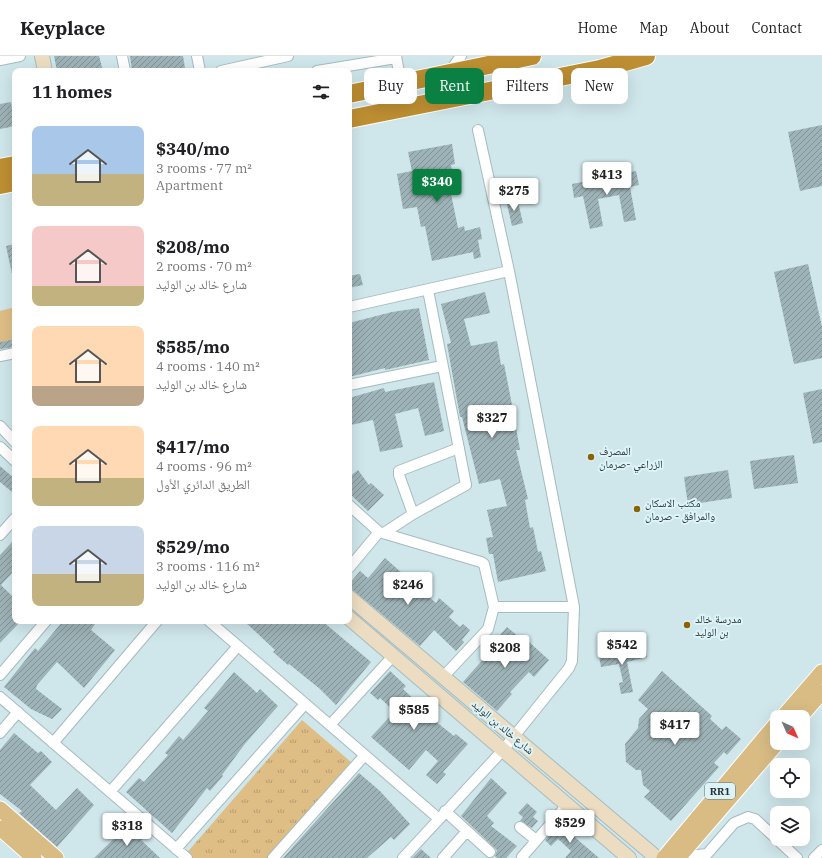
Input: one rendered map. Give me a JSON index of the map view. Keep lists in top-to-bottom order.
{
  "streets": {
    "main road": ["RR1"],
    "street": ["شارع خالد بن الوليد"]
  },
  "places": ["المصرف الزراعي -صرمان", "مكتب الاسكان والمرافق - صرمان", "مدرسة خالد بن الوليد"],
  "north": "bottom right",
  "page": {
    "header": "Keyplace",
    "nav": [
      "Home",
      "Map",
      "About",
      "Contact"
    ],
    "chip": [
      "Buy",
      "Rent",
      "Filters",
      "New"
    ],
    "heading": "11 homes",
    "list": [
      {
        "name": "$340/mo",
        "note": "3 rooms · 77 m² · Apartment"
      },
      {
        "name": "$208/mo",
        "note": "2 rooms · 70 m² · شارع خالد بن الوليد"
      },
      {
        "name": "$585/mo",
        "note": "4 rooms · 140 m² · شارع خالد بن الوليد"
      },
      {
        "name": "$417/mo",
        "note": "4 rooms · 96 m² · الطريق الدائري الأول"
      },
      {
        "name": "$529/mo",
        "note": "3 rooms · 116 m² · شارع خالد بن الوليد"
      }
    ],
    "price": [
      "$413",
      "$340",
      "$275",
      "$327",
      "$246",
      "$542",
      "$208",
      "$585",
      "$417",
      "$529",
      "$318"
    ]
  }
}
